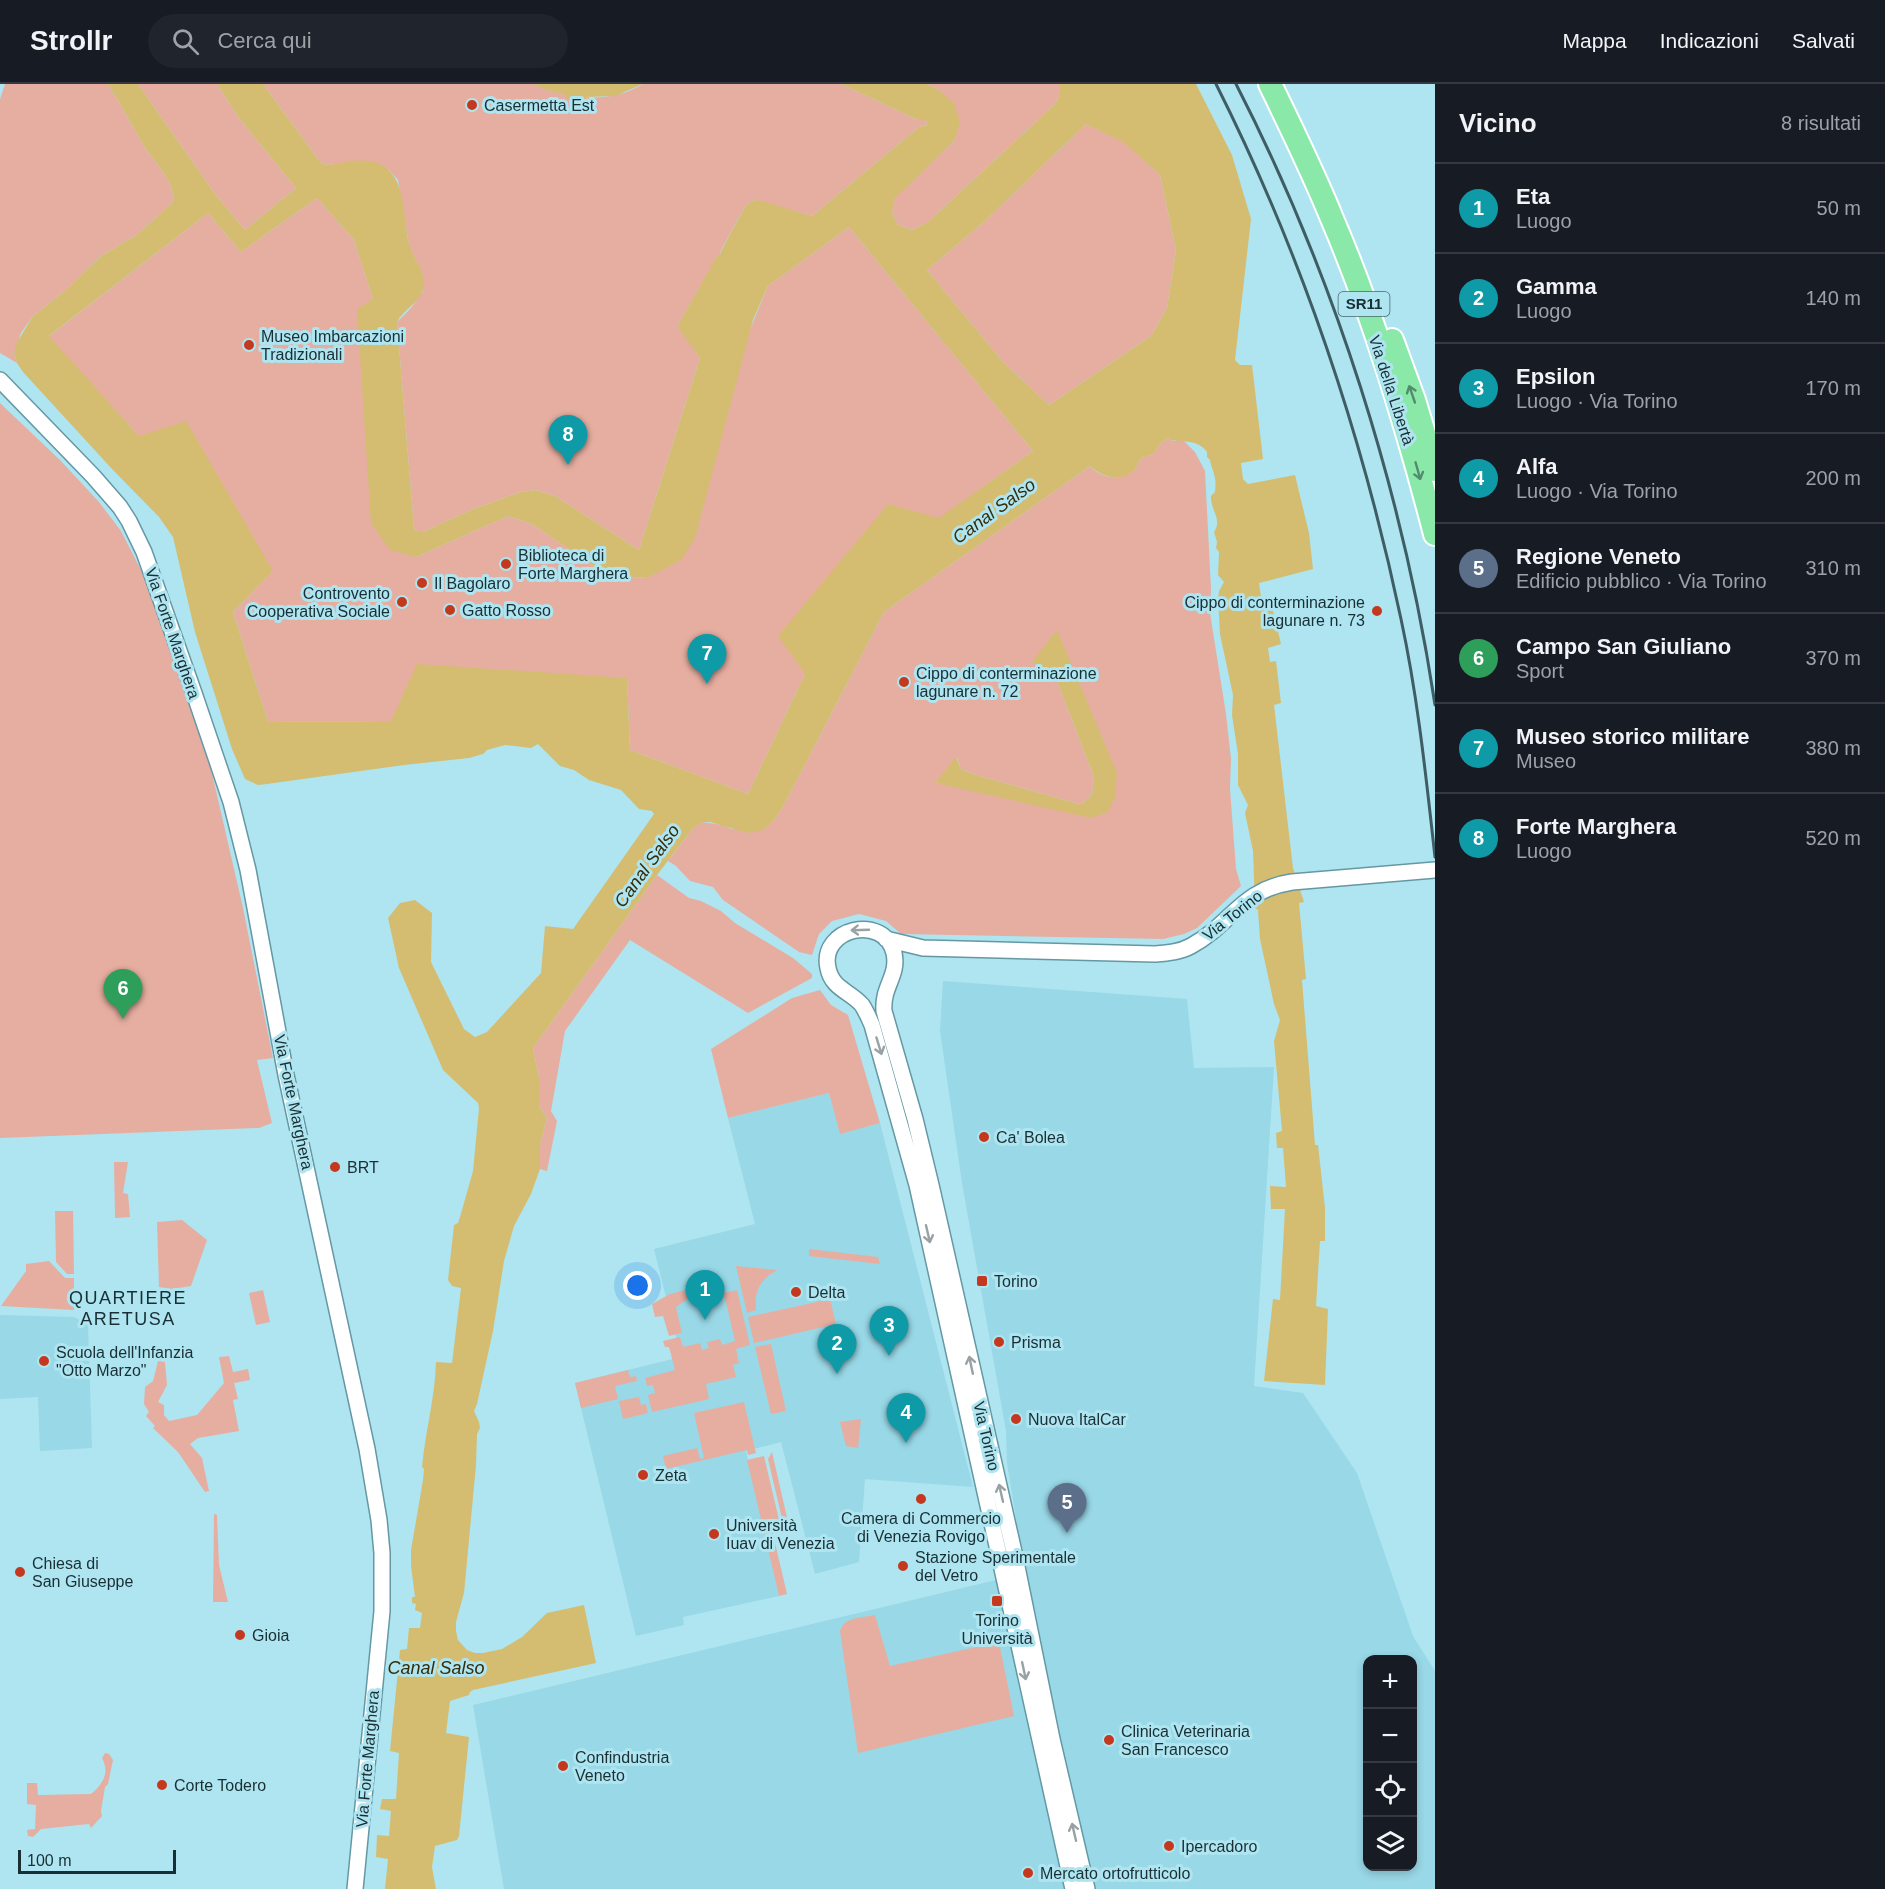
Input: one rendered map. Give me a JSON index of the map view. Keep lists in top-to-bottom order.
{
  "streets": {
    "highway": ["SR11", "Via della Libertà"],
    "street": ["Via Forte Marghera", "Via Torino"]
  },
  "districts": ["QUARTIERE ARETUSA"],
  "water": ["Canal Salso"],
  "places": {
    "other": [
      "Casermetta Est",
      "Museo Imbarcazioni Tradizionali",
      "Biblioteca di Forte Marghera",
      "Il Bagolaro",
      "Controvento Cooperativa Sociale",
      "Gatto Rosso",
      "Cippo di conterminazione lagunare n. 73",
      "Cippo di conterminazione lagunare n. 72",
      "Ca' Bolea",
      "BRT",
      "Delta",
      "Prisma",
      "Scuola dell'Infanzia \"Otto Marzo\"",
      "Nuova ItalCar",
      "Zeta",
      "Camera di Commercio di Venezia Rovigo",
      "Università Iuav di Venezia",
      "Stazione Sperimentale del Vetro",
      "Chiesa di San Giuseppe",
      "Gioia",
      "Clinica Veterinaria San Francesco",
      "Confindustria Veneto",
      "Corte Todero",
      "Ipercadoro",
      "Mercato ortofrutticolo"
    ],
    "transit": ["Torino", "Torino Università"]
  },
  "scale_bar": "100 m",
  "page": {
    "header": "Strollr",
    "search": "Cerca qui",
    "nav": ["Mappa", "Indicazioni", "Salvati"],
    "heading": ["Vicino", "8 risultati"],
    "list": [
      {
        "mark": "1",
        "name": "Eta",
        "note": "Luogo",
        "value": "50 m"
      },
      {
        "mark": "2",
        "name": "Gamma",
        "note": "Luogo",
        "value": "140 m"
      },
      {
        "mark": "3",
        "name": "Epsilon",
        "note": "Luogo · Via Torino",
        "value": "170 m"
      },
      {
        "mark": "4",
        "name": "Alfa",
        "note": "Luogo · Via Torino",
        "value": "200 m"
      },
      {
        "mark": "5",
        "name": "Regione Veneto",
        "note": "Edificio pubblico · Via Torino",
        "value": "310 m"
      },
      {
        "mark": "6",
        "name": "Campo San Giuliano",
        "note": "Sport",
        "value": "370 m"
      },
      {
        "mark": "7",
        "name": "Museo storico militare",
        "note": "Museo",
        "value": "380 m"
      },
      {
        "mark": "8",
        "name": "Forte Marghera",
        "note": "Luogo",
        "value": "520 m"
      }
    ],
    "pins": [
      "8",
      "7",
      "6",
      "1",
      "3",
      "2",
      "4",
      "5"
    ],
    "map_buttons": ["+", "−"],
    "scale": "100 m"
  }
}
